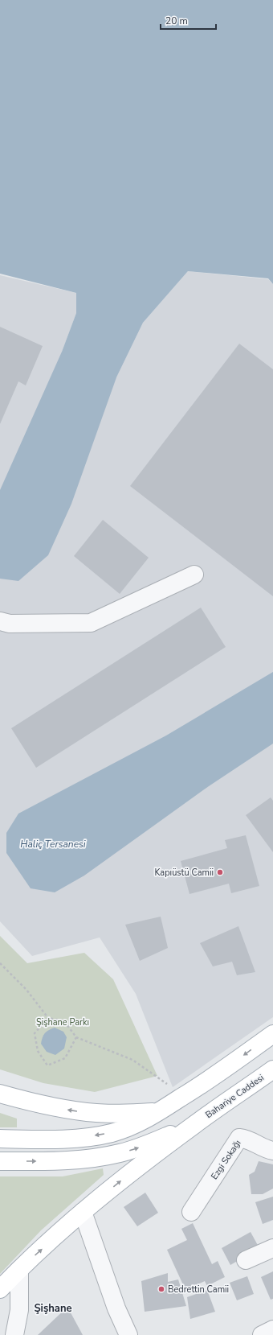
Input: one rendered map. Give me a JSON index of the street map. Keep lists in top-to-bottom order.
{
  "streets": {
    "main road": ["Bahariye Caddesi"],
    "street": ["Ezgi Sokağı"]
  },
  "districts": ["Şişhane"],
  "water": ["Haliç Tersanesi"],
  "parks": ["Şişhane Parkı"],
  "places": ["Kapıüstü Camii", "Bedrettin Camii"],
  "scale_bar": "20 m"
}
